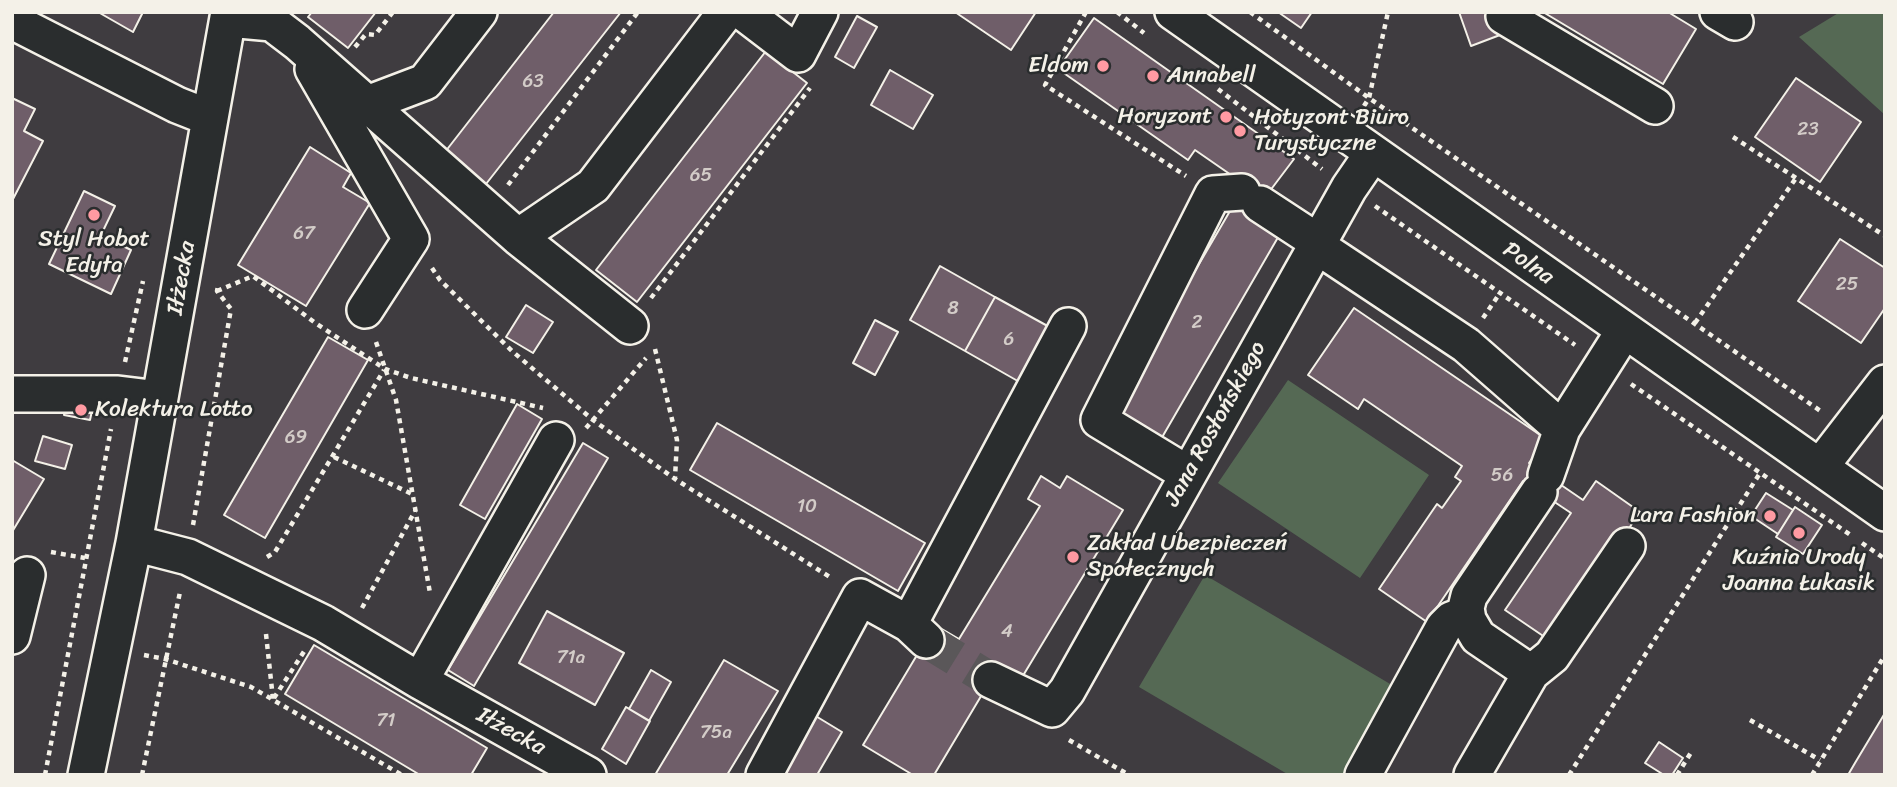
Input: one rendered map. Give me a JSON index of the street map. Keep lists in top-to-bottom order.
{
  "streets": {
    "street": ["Polna", "Iłżecka", "Jana Rosłońskiego"]
  },
  "crossings": [
    ["Polna", "Jana Rosłońskiego"]
  ],
  "places": [
    "Eldom",
    "Annabell",
    "Horyzont",
    "Hotyzont Biuro Turystyczne",
    "Styl Hobot Edyta",
    "Kolektura Lotto",
    "Lara Fashion",
    "Kuźnia Urody Joanna Łukasik",
    "Zakład Ubezpieczeń Społecznych"
  ],
  "house_numbers": [
    "63",
    "23",
    "65",
    "67",
    "25",
    "8",
    "2",
    "6",
    "69",
    "56",
    "10",
    "4",
    "71a",
    "71",
    "75a"
  ]
}
